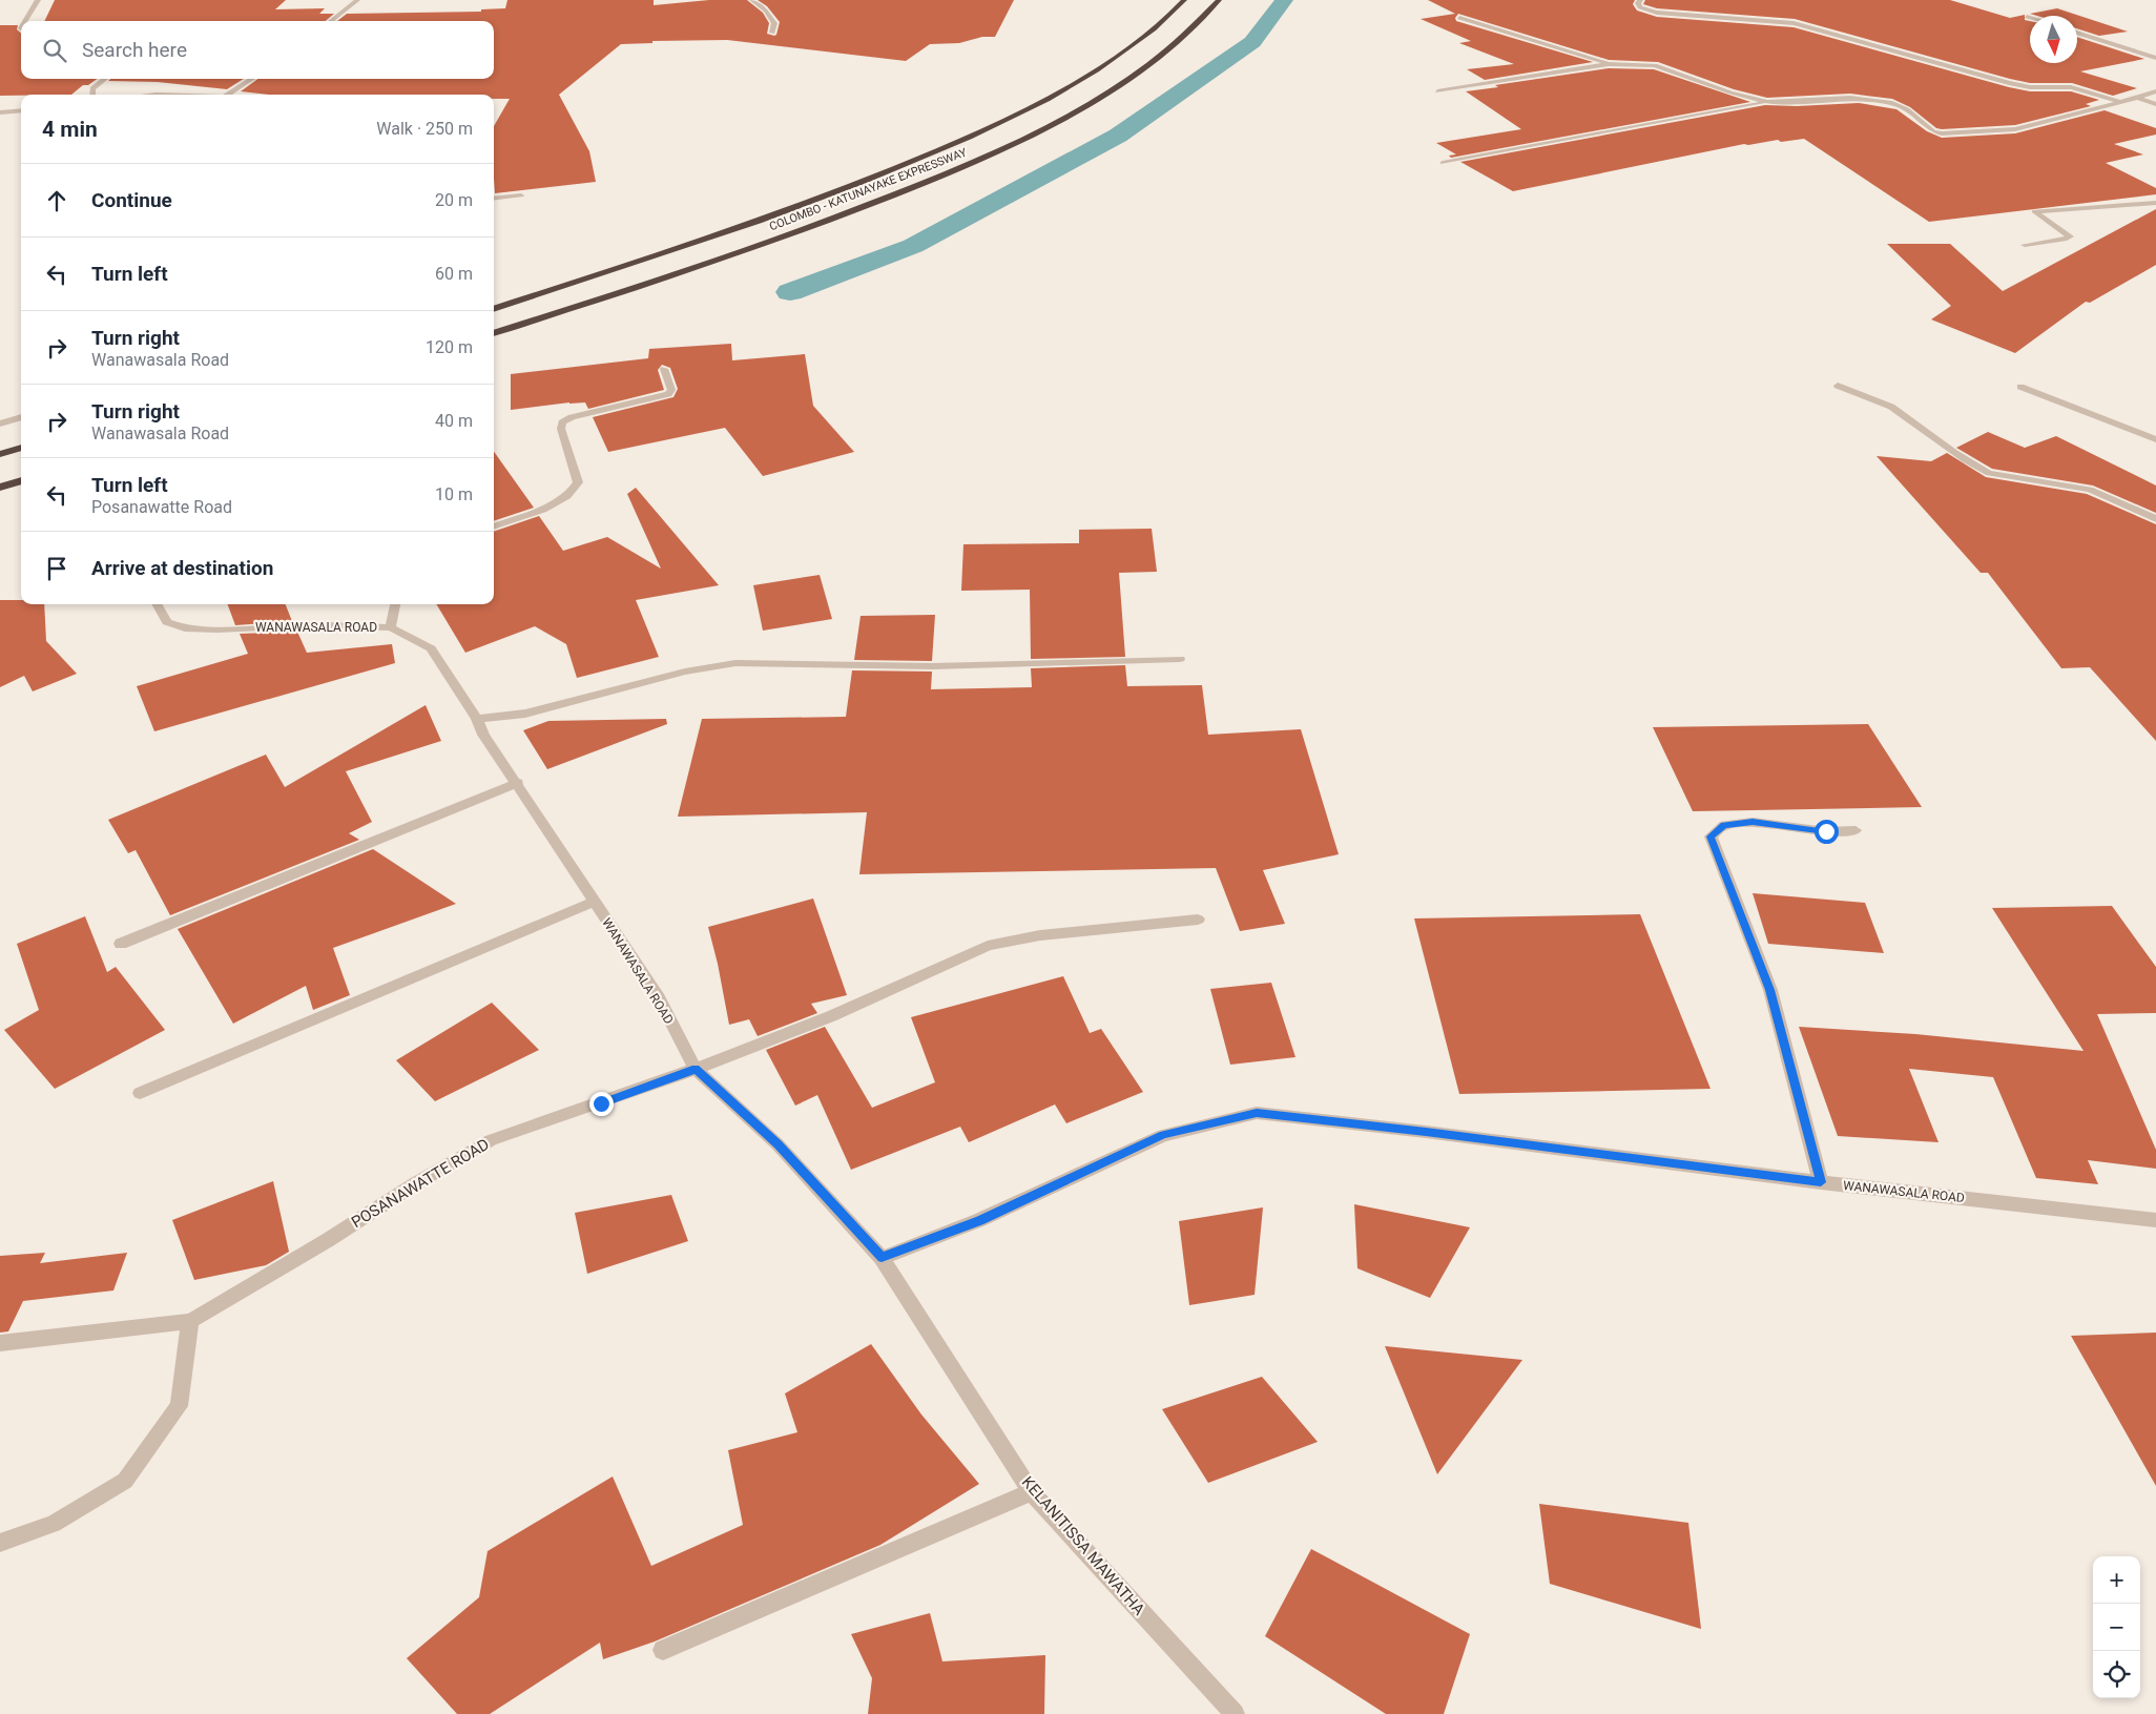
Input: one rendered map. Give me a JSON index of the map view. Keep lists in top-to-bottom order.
{
  "streets": {
    "highway": ["COLOMBO - KATUNAYAKE EXPRESSWAY"],
    "street": ["WANAWASALA ROAD", "POSANAWATTE ROAD", "KELANITISSA MAWATHA"]
  },
  "crossings": [
    ["WANAWASALA ROAD", "POSANAWATTE ROAD"],
    ["WANAWASALA ROAD", "KELANITISSA MAWATHA"]
  ],
  "north": "bottom",
  "page": {
    "search": "Search here",
    "heading": ["4 min", "Walk · 250 m"],
    "list": [
      ["Continue", "20 m"],
      ["Turn left", "60 m"],
      ["Turn right", "Wanawasala Road", "120 m"],
      ["Turn right", "Wanawasala Road", "40 m"],
      ["Turn left", "Posanawatte Road", "10 m"],
      "Arrive at destination"
    ],
    "map_buttons": ["+", "−"]
  }
}
